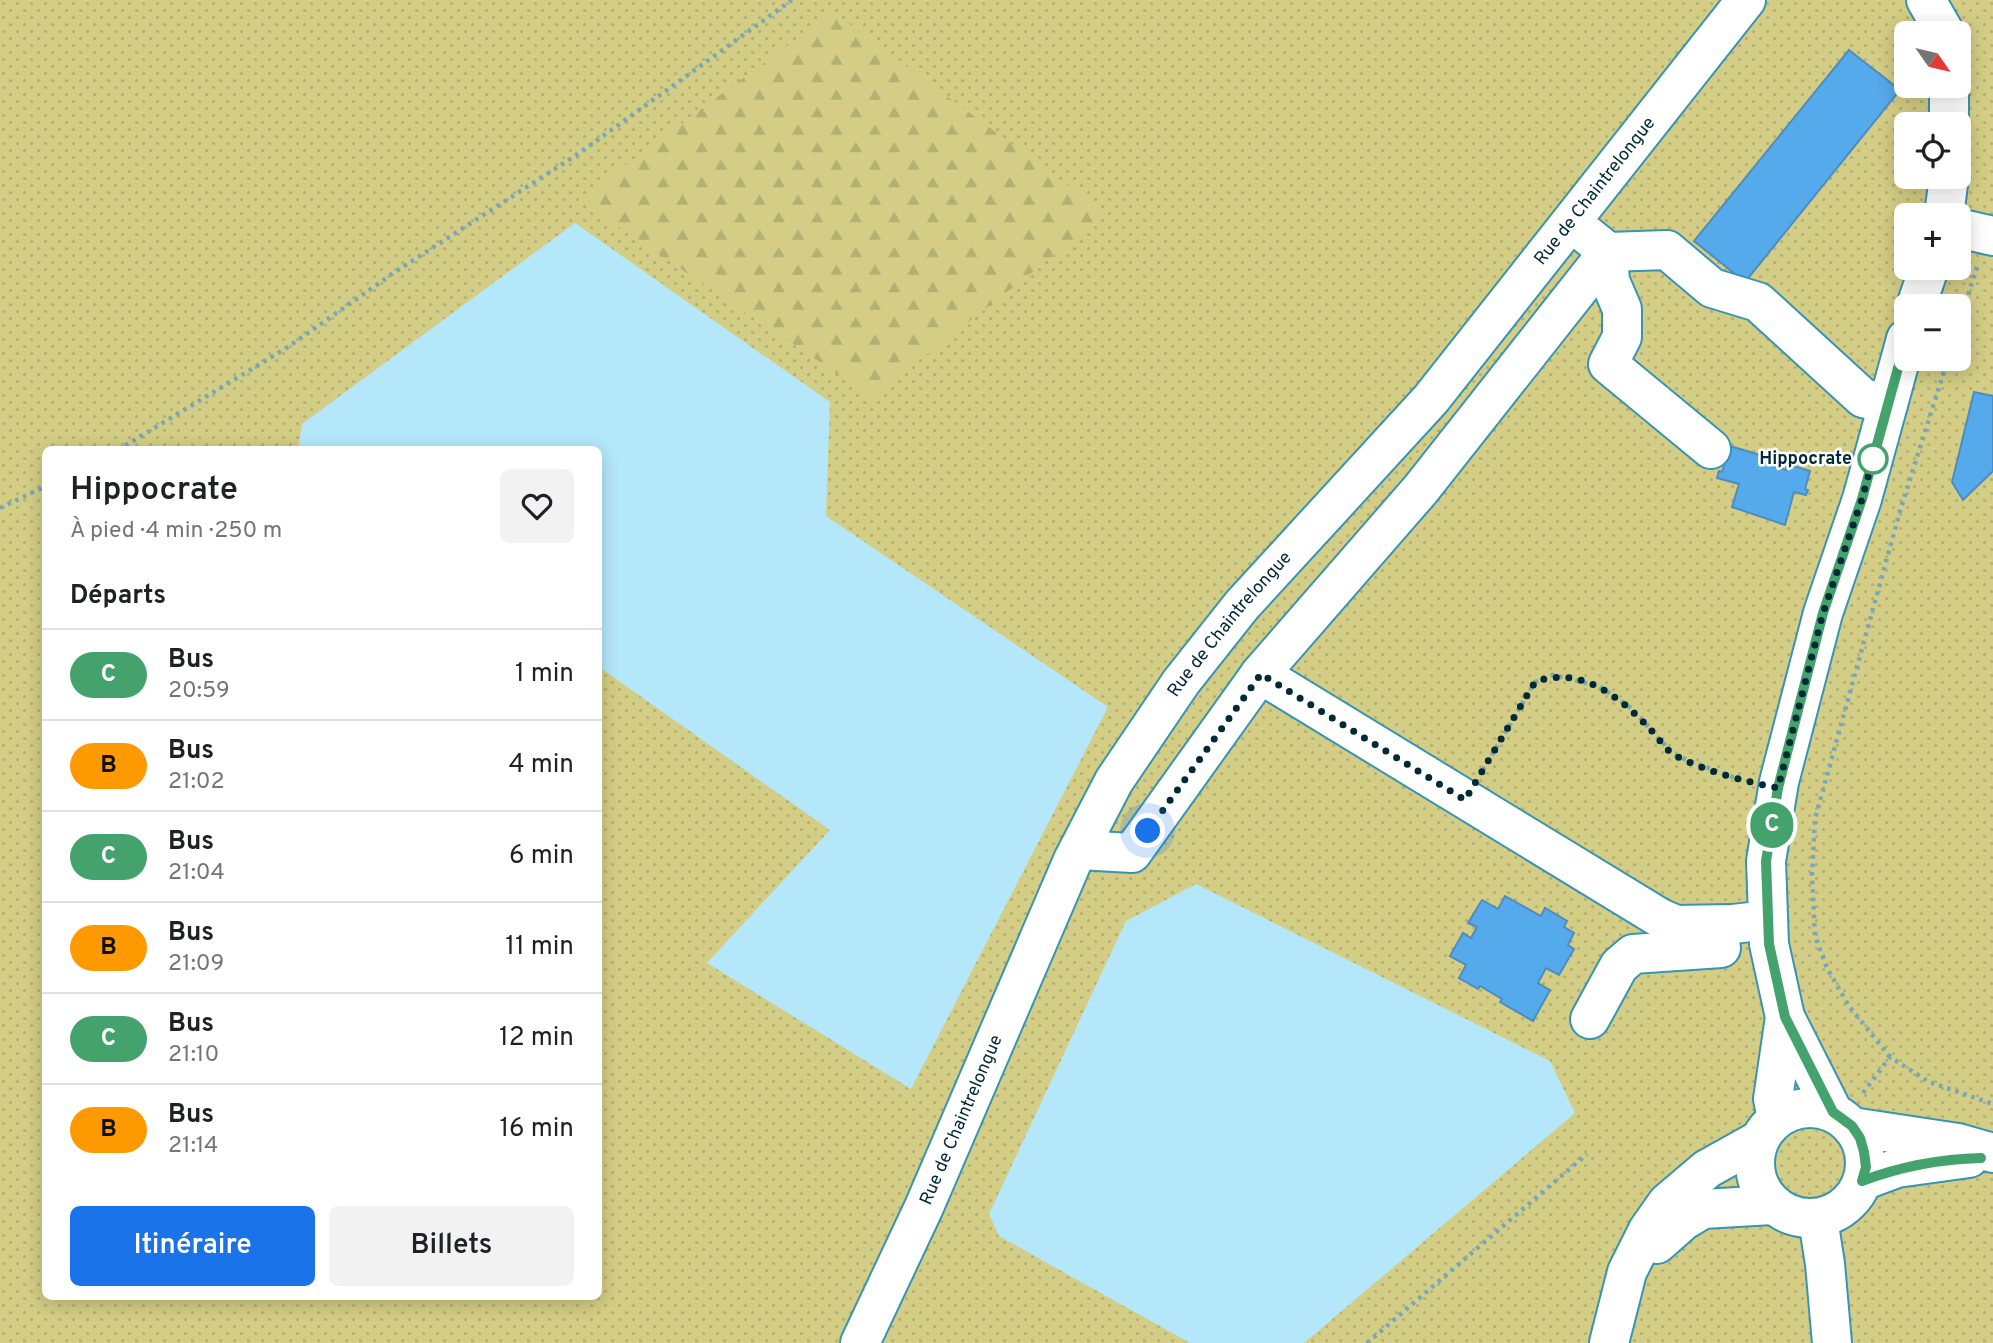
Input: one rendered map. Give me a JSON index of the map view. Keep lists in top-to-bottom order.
{
  "streets": {
    "street": ["Rue de Chaintrelongue"]
  },
  "places": ["Hippocrate"],
  "lines": ["bus line C"],
  "north": "bottom right",
  "page": {
    "on_map": "C",
    "map_buttons": ["+", "−"],
    "heading": [
      ["Hippocrate", "À pied · 4 min · 250 m"],
      "Départs"
    ],
    "list": [
      {
        "mark": "C",
        "name": "Bus",
        "note": "20:59",
        "value": "1 min"
      },
      {
        "mark": "B",
        "name": "Bus",
        "note": "21:02",
        "value": "4 min"
      },
      {
        "mark": "C",
        "name": "Bus",
        "note": "21:04",
        "value": "6 min"
      },
      {
        "mark": "B",
        "name": "Bus",
        "note": "21:09",
        "value": "11 min"
      },
      {
        "mark": "C",
        "name": "Bus",
        "note": "21:10",
        "value": "12 min"
      },
      {
        "mark": "B",
        "name": "Bus",
        "note": "21:14",
        "value": "16 min"
      }
    ],
    "buttons": ["Itinéraire", "Billets"]
  }
}
